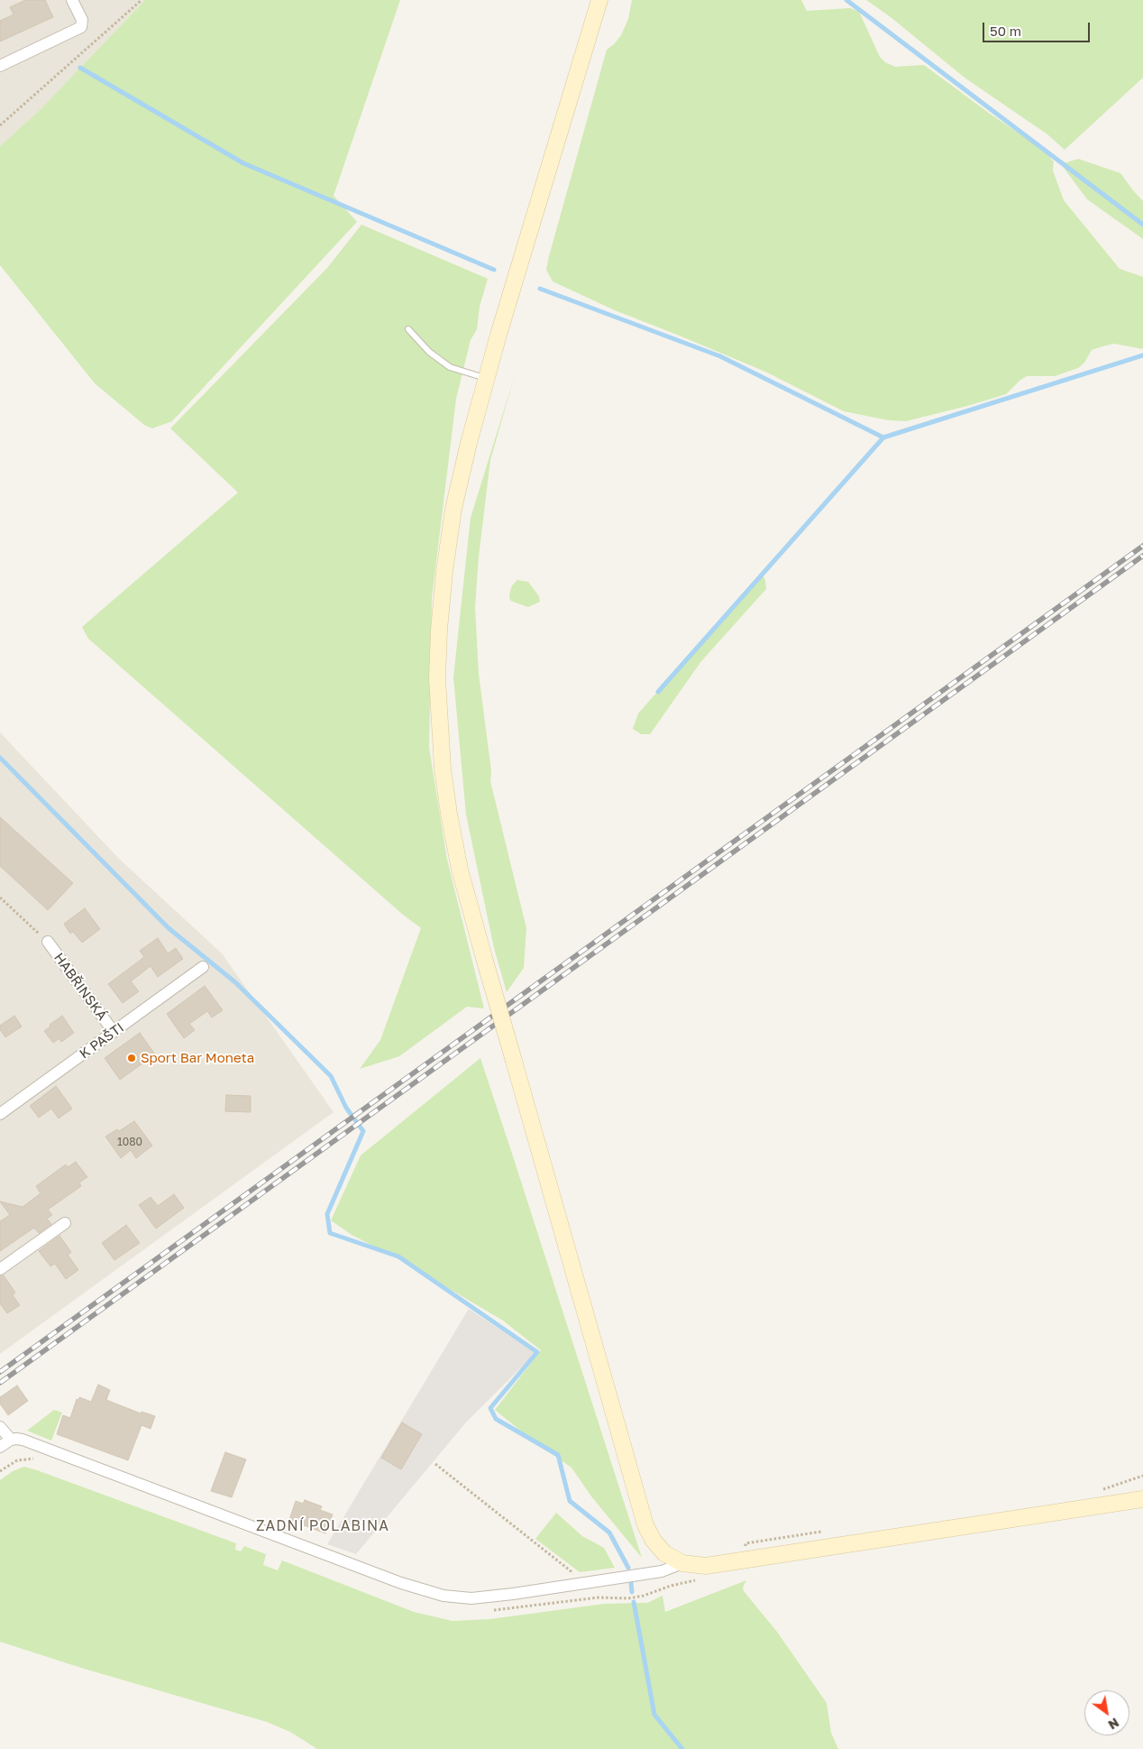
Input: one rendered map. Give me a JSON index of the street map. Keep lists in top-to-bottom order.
{
  "streets": {
    "street": ["HABŘINSKÁ", "K PAŠTI"]
  },
  "crossings": [
    ["HABŘINSKÁ", "K PAŠTI"]
  ],
  "districts": ["ZADNÍ POLABINA"],
  "places": ["Sport Bar Moneta"],
  "house_numbers": ["1080"],
  "scale_bar": "50 m",
  "north": "bottom right"
}
